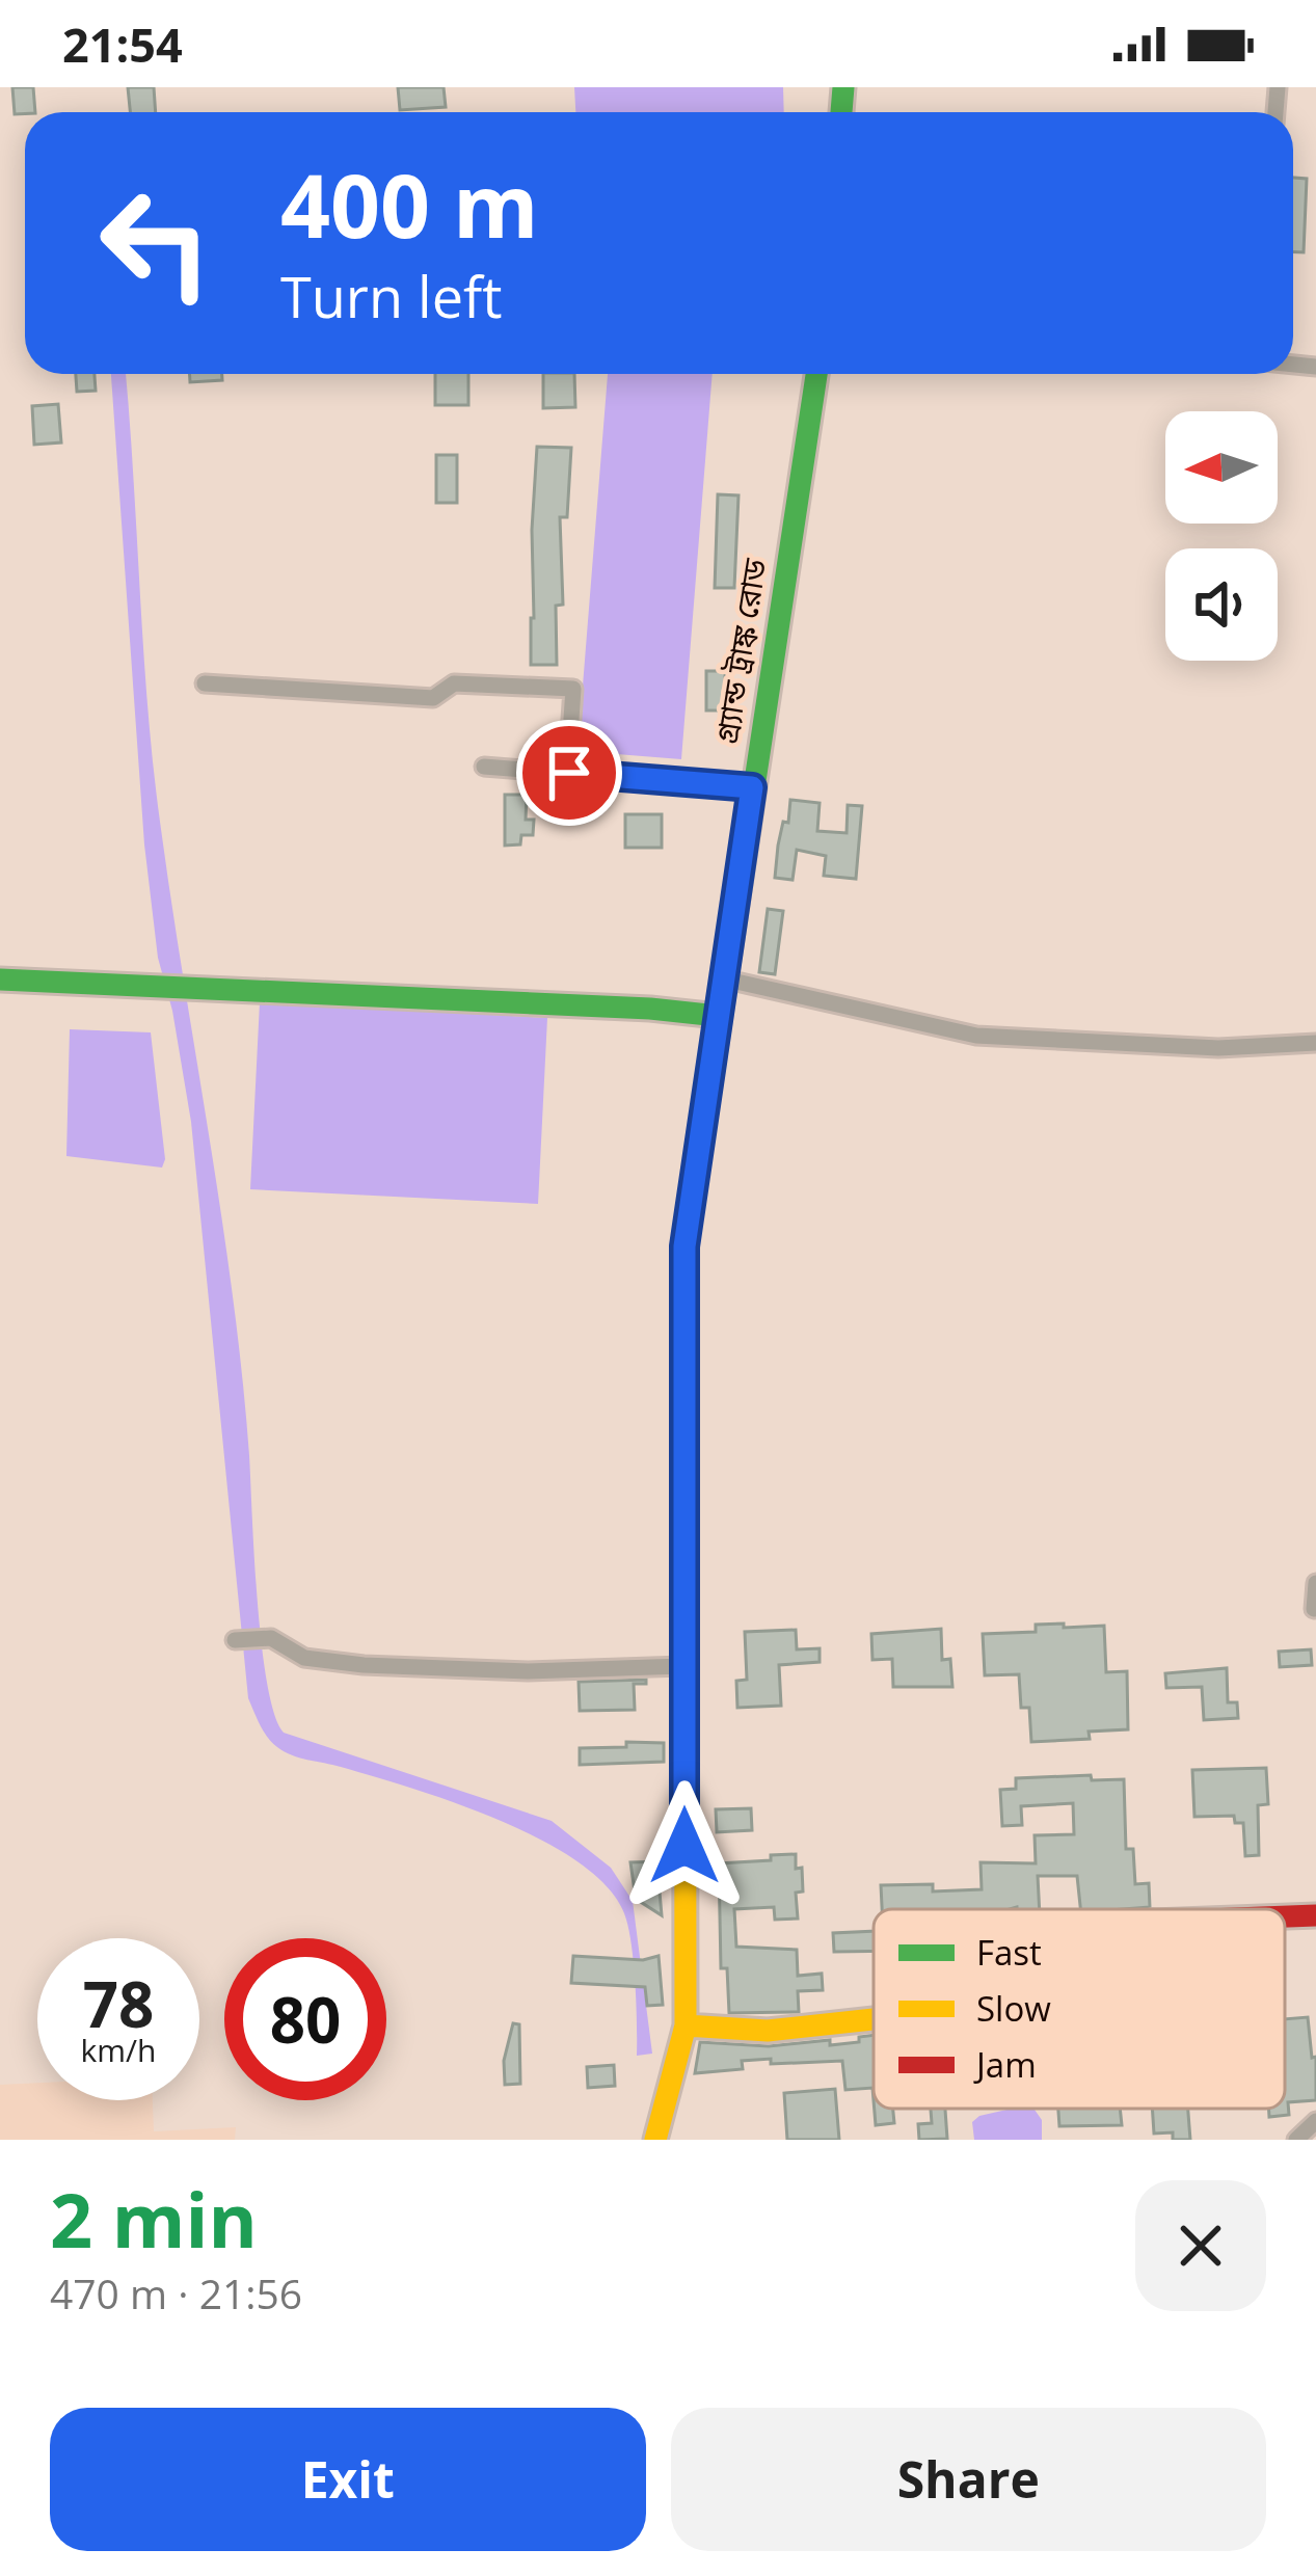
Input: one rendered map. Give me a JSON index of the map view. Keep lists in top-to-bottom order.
{
  "streets": {
    "main road": ["গ্র্যান্ড ট্রাঙ্ক রোড"]
  },
  "legend": ["Fast", "Slow", "Jam"],
  "north": "left",
  "page": {
    "status": "21:54",
    "turn": ["400 m", "Turn left"],
    "speed": "78 km/h",
    "limit": "80",
    "heading": ["2 min", "470 m · 21:56"],
    "buttons": ["Exit", "Share"]
  }
}
